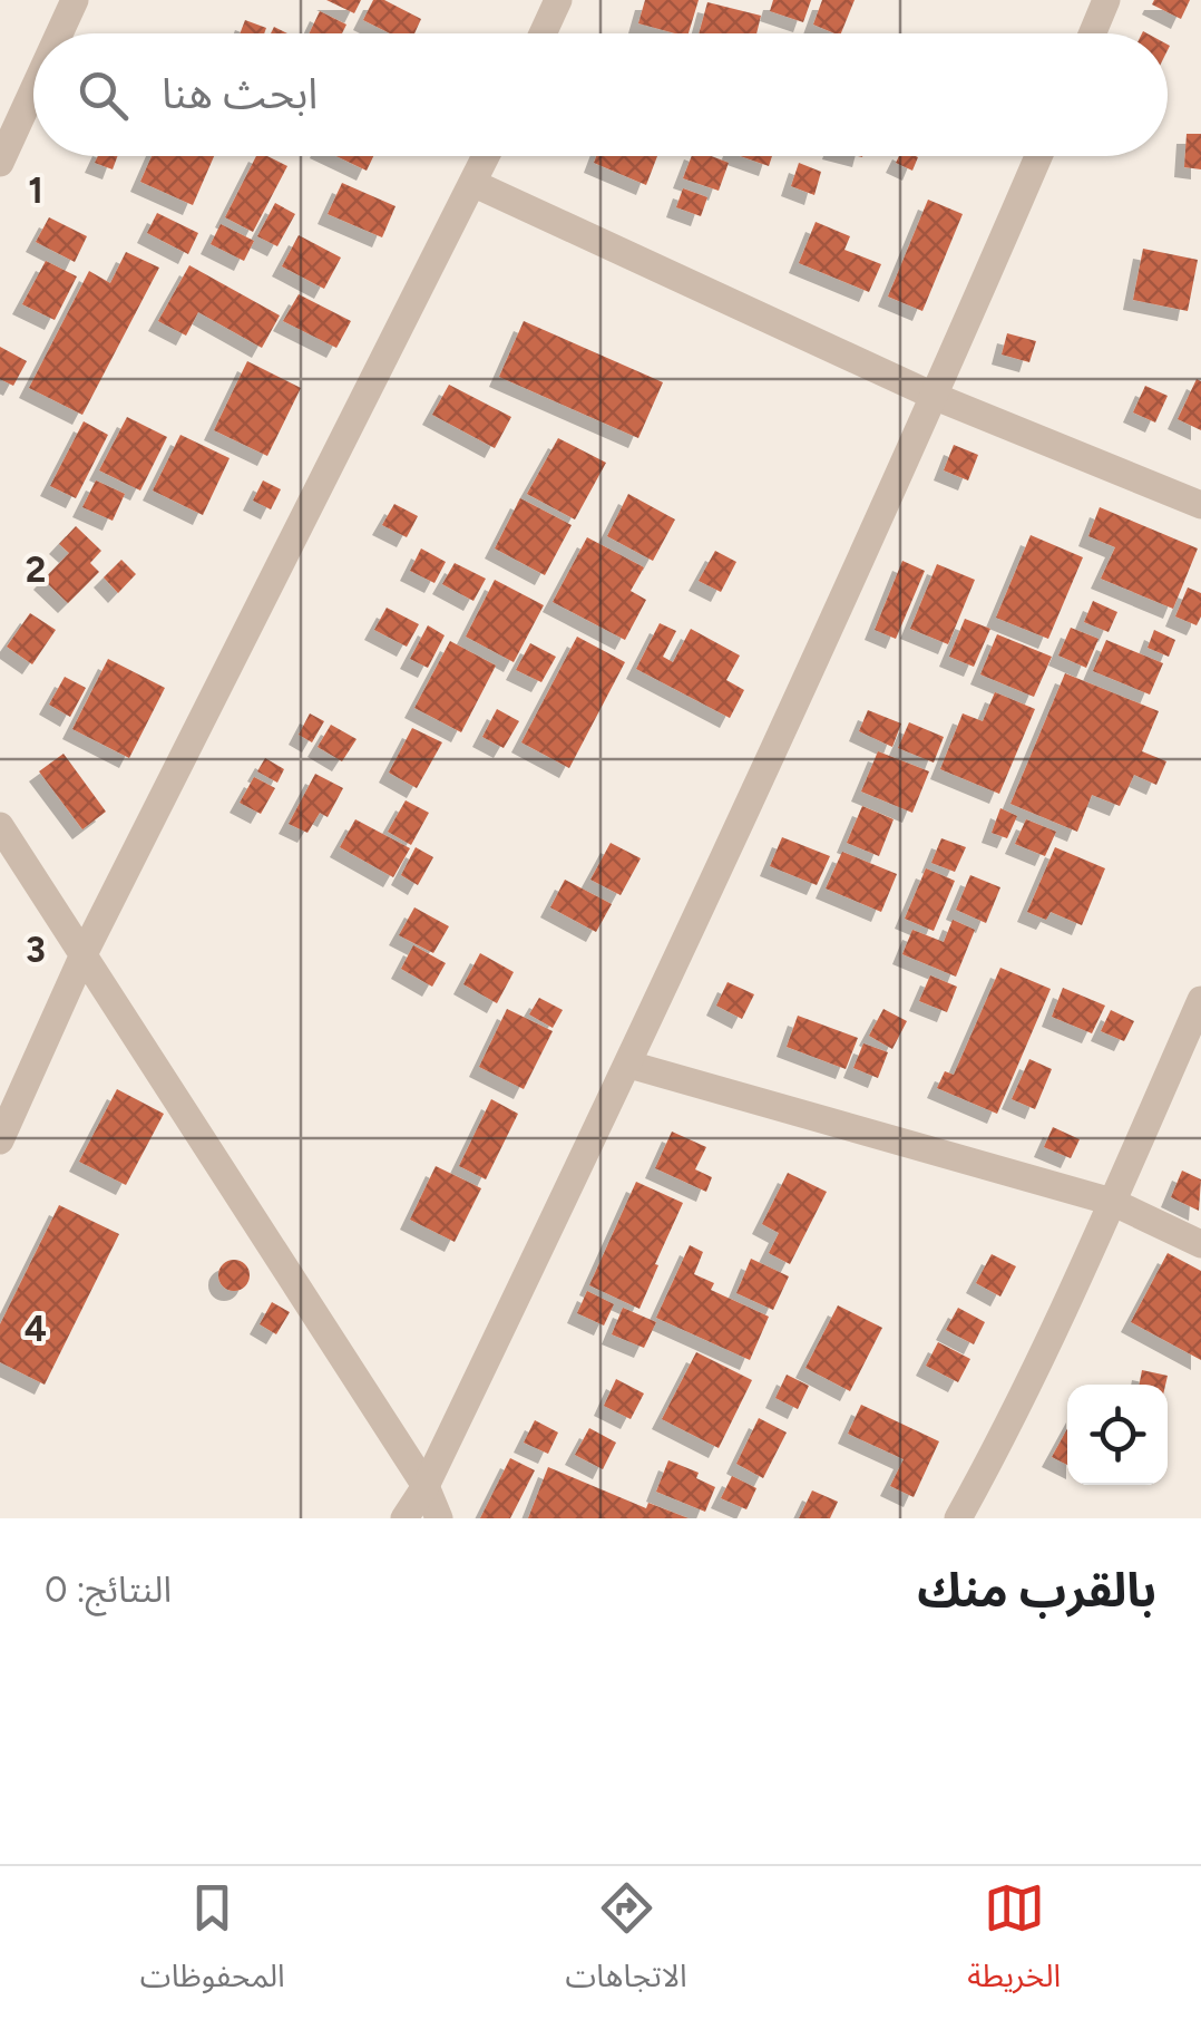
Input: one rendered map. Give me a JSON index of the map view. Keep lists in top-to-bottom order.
{
  "page": {
    "search": "ابحث هنا",
    "heading": ["بالقرب منك", "النتائج: 0"],
    "nav": ["الخريطة", "الاتجاهات", "المحفوظات"]
  },
  "grid": {
    "rows": [
      "1",
      "2",
      "3",
      "4"
    ]
  }
}
